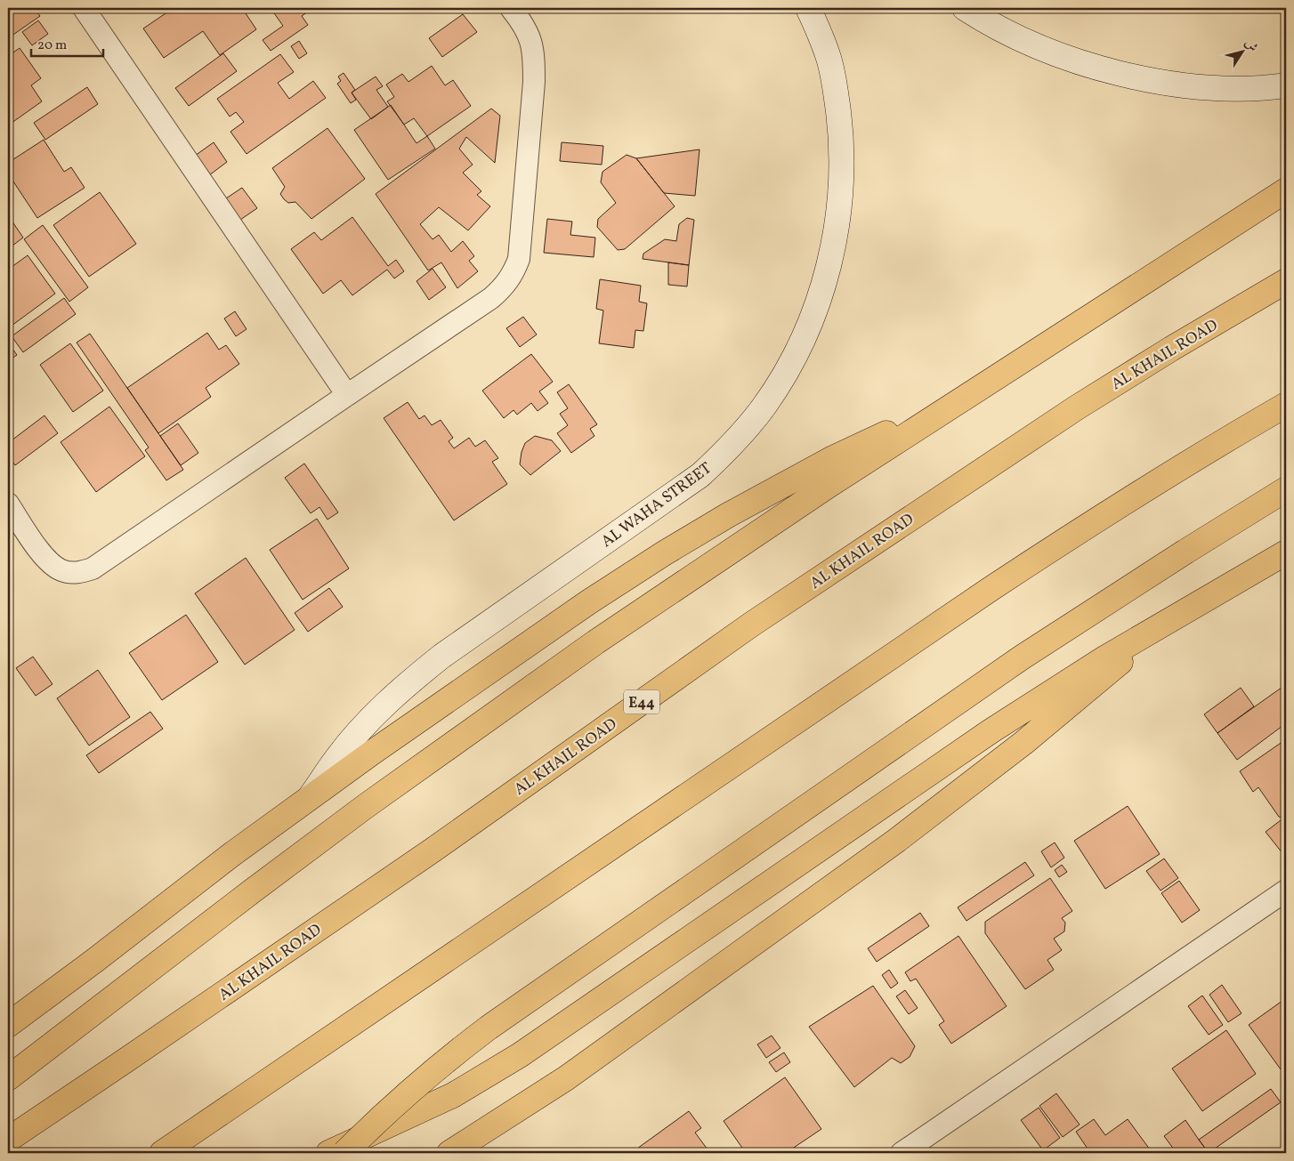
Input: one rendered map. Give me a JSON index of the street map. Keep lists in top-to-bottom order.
{
  "streets": {
    "highway": ["AL KHAIL ROAD", "E44"],
    "street": ["AL WAHA STREET"]
  },
  "scale_bar": "20 m",
  "north": "top right"
}
